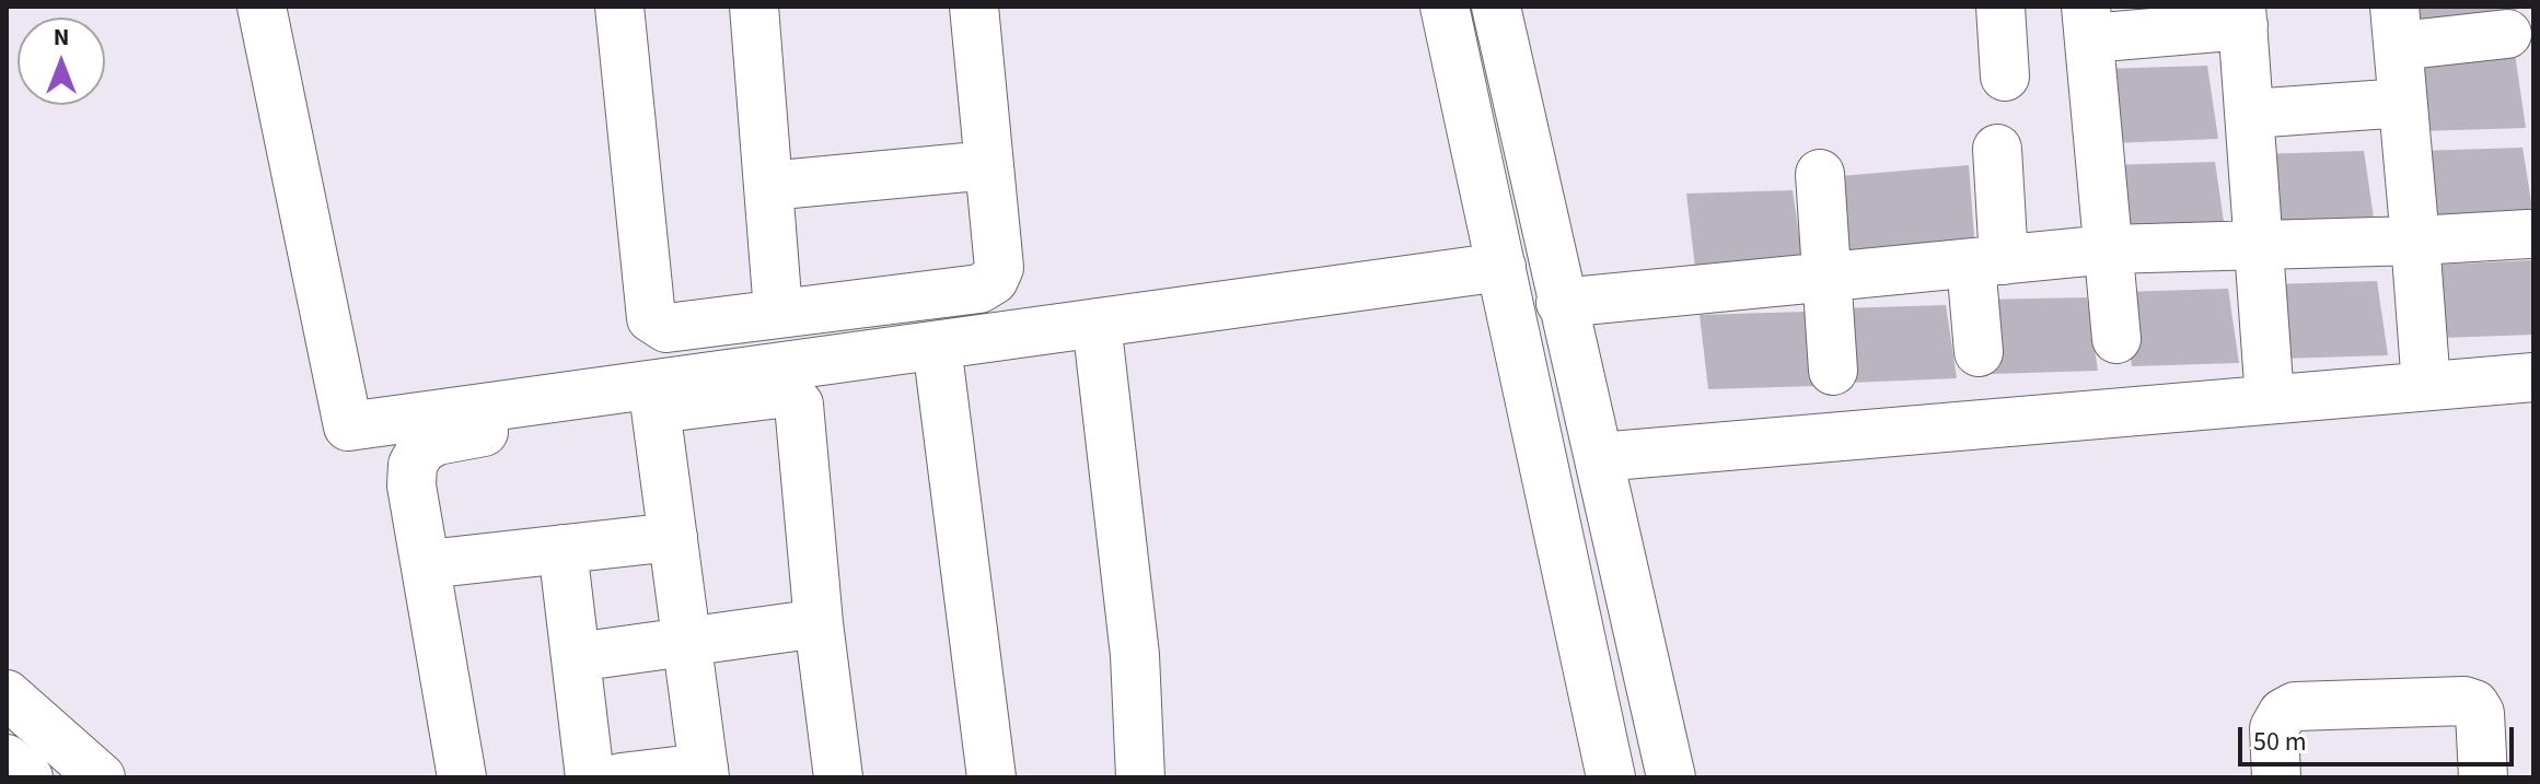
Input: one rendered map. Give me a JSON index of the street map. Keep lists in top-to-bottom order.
{
  "scale_bar": "50 m",
  "north": "top"
}
